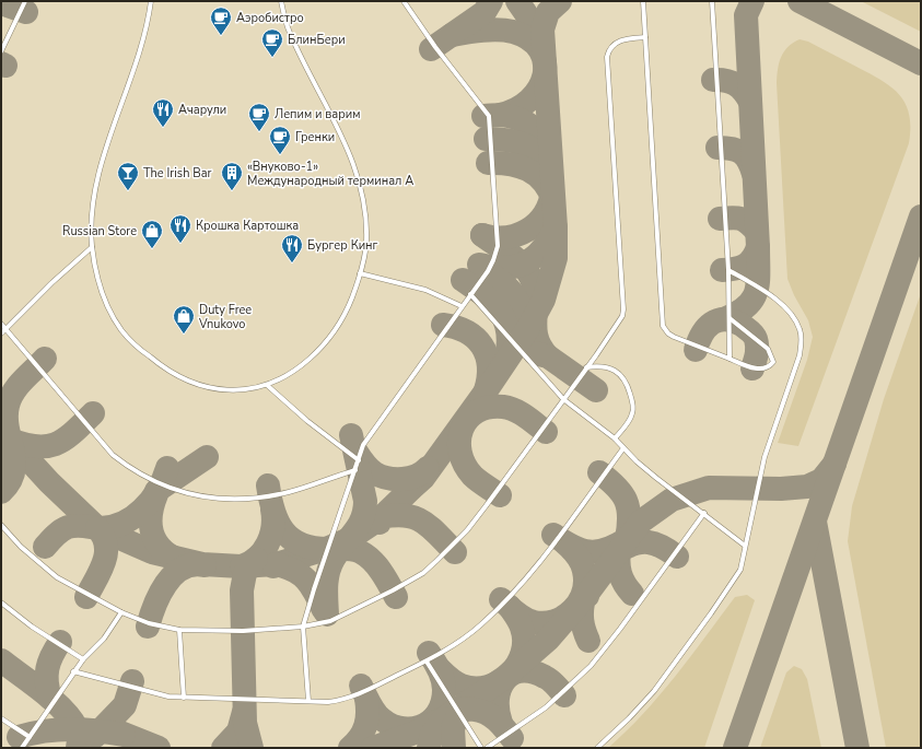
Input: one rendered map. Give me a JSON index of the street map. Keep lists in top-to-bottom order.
{
  "places": {
    "cafe": [
      "Аэробистро",
      "БлинБери",
      "Лепим и варим",
      "Гренки"
    ],
    "restaurant": ["Ачарули", "Крошка Картошка", "Бургер Кинг"],
    "bar": ["The Irish Bar"],
    "building": ["«Внуково-1» Международный терминал А"],
    "shop": ["Russian Store", "Duty Free Vnukovo"]
  }
}
